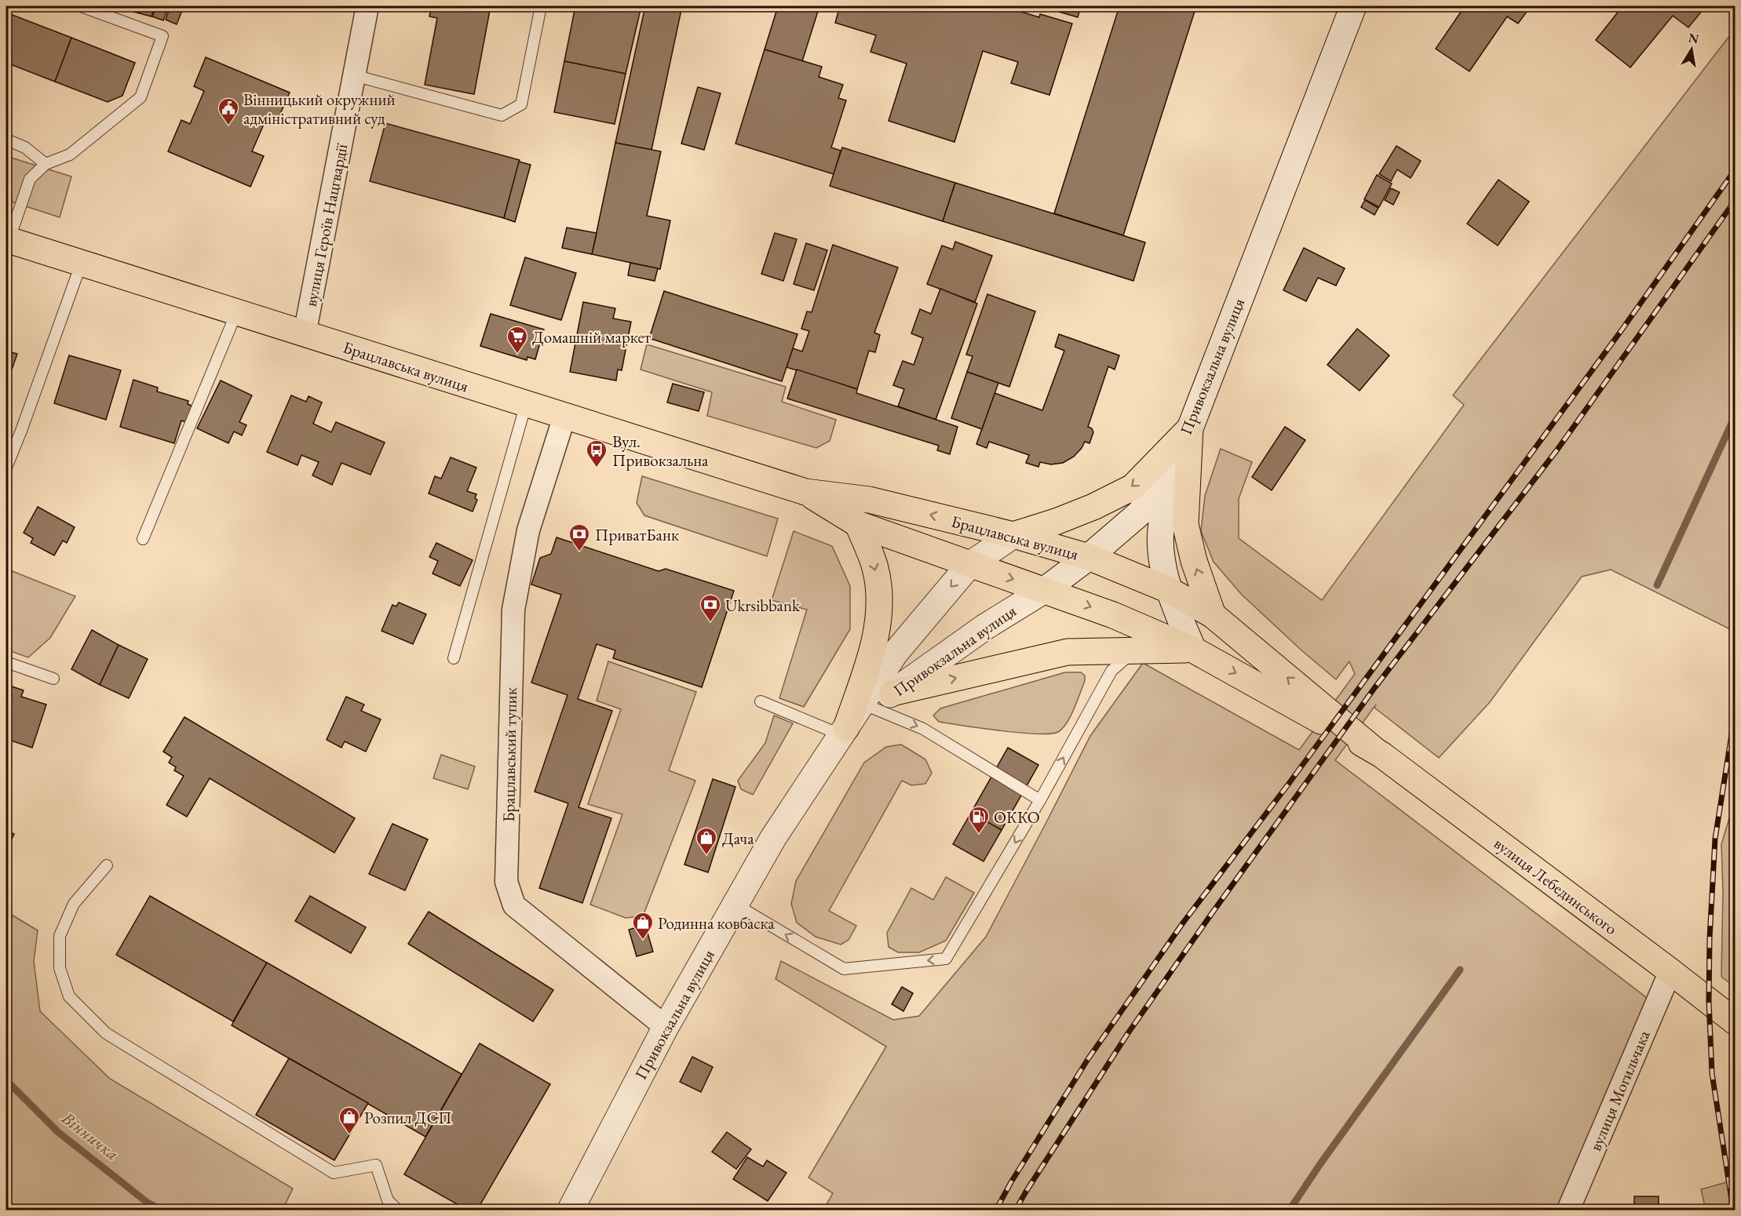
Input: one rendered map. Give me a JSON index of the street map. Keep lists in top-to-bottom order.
{
  "streets": {
    "main road": ["Брацлавська вулиця", "вулиця Лебединського"],
    "street": [
      "вулиця Героїв Нацгвардії",
      "Привокзальна вулиця",
      "Брацлавський тупик",
      "вулиця Могильчака"
    ]
  },
  "crossings": [
    ["вулиця Героїв Нацгвардії", "Брацлавська вулиця"],
    ["Брацлавська вулиця", "Привокзальна вулиця"],
    ["Брацлавська вулиця", "Брацлавський тупик"],
    ["Брацлавська вулиця", "вулиця Лебединського"],
    ["Привокзальна вулиця", "Брацлавський тупик"],
    ["вулиця Лебединського", "вулиця Могильчака"]
  ],
  "water": ["Вінничка"],
  "places": {
    "public building": ["Вінницький окружний адміністративний суд"],
    "supermarket": ["Домашній маркет"],
    "bus stop": ["Вул. Привокзальна"],
    "bank": ["ПриватБанк", "Ukrsibbank"],
    "fuel station": ["ОККО"],
    "shop": ["Дача", "Родинна ковбаска", "Розпил ДСП"]
  },
  "north": "top"
}
